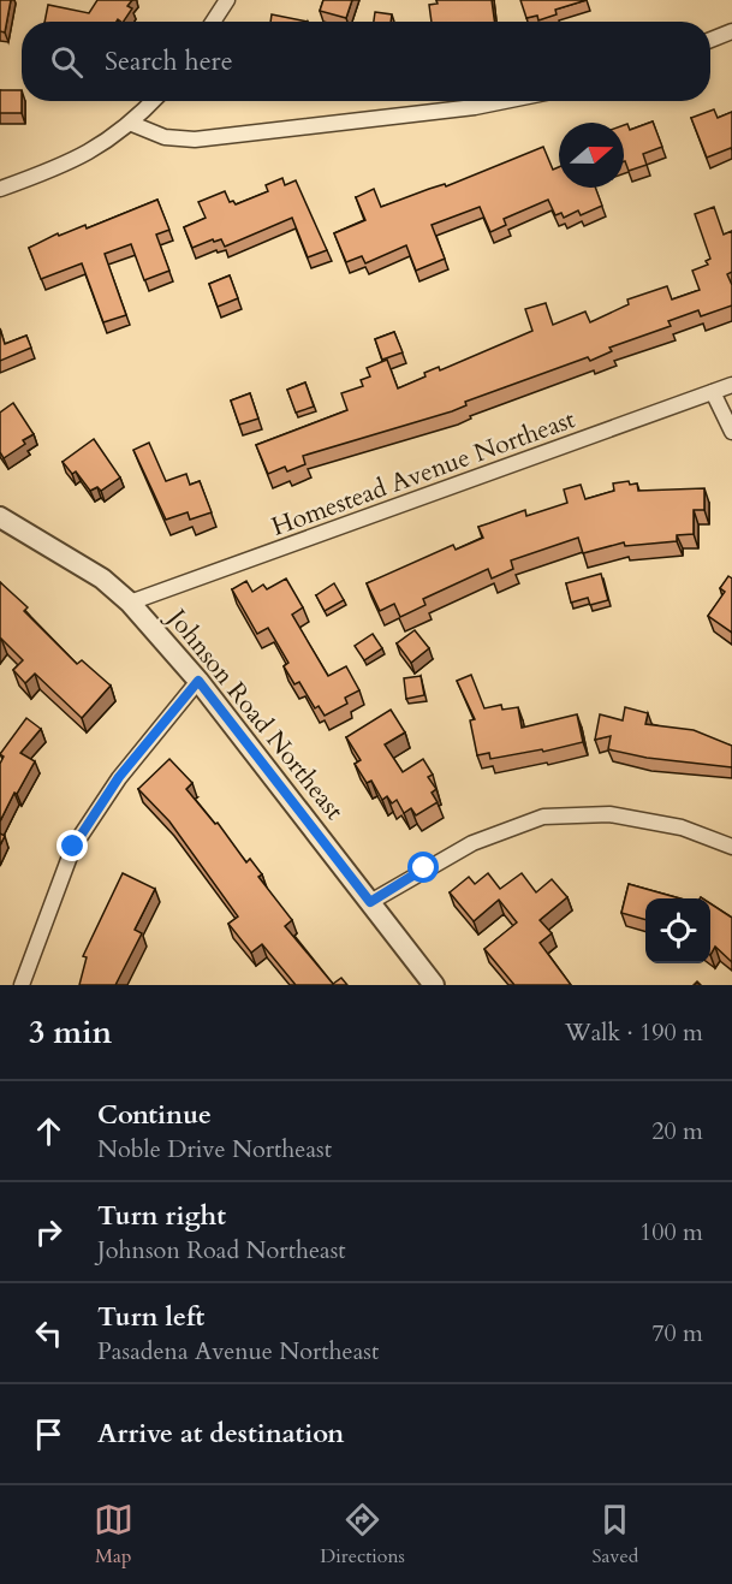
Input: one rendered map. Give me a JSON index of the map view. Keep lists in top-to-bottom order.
{
  "streets": {
    "street": ["Homestead Avenue Northeast", "Johnson Road Northeast"]
  },
  "crossings": [
    ["Homestead Avenue Northeast", "Johnson Road Northeast"]
  ],
  "north": "right",
  "page": {
    "search": "Search here",
    "heading": ["3 min", "Walk · 190 m"],
    "list": [
      ["Continue", "Noble Drive Northeast", "20 m"],
      ["Turn right", "Johnson Road Northeast", "100 m"],
      ["Turn left", "Pasadena Avenue Northeast", "70 m"],
      "Arrive at destination"
    ],
    "nav": ["Map", "Directions", "Saved"]
  }
}
